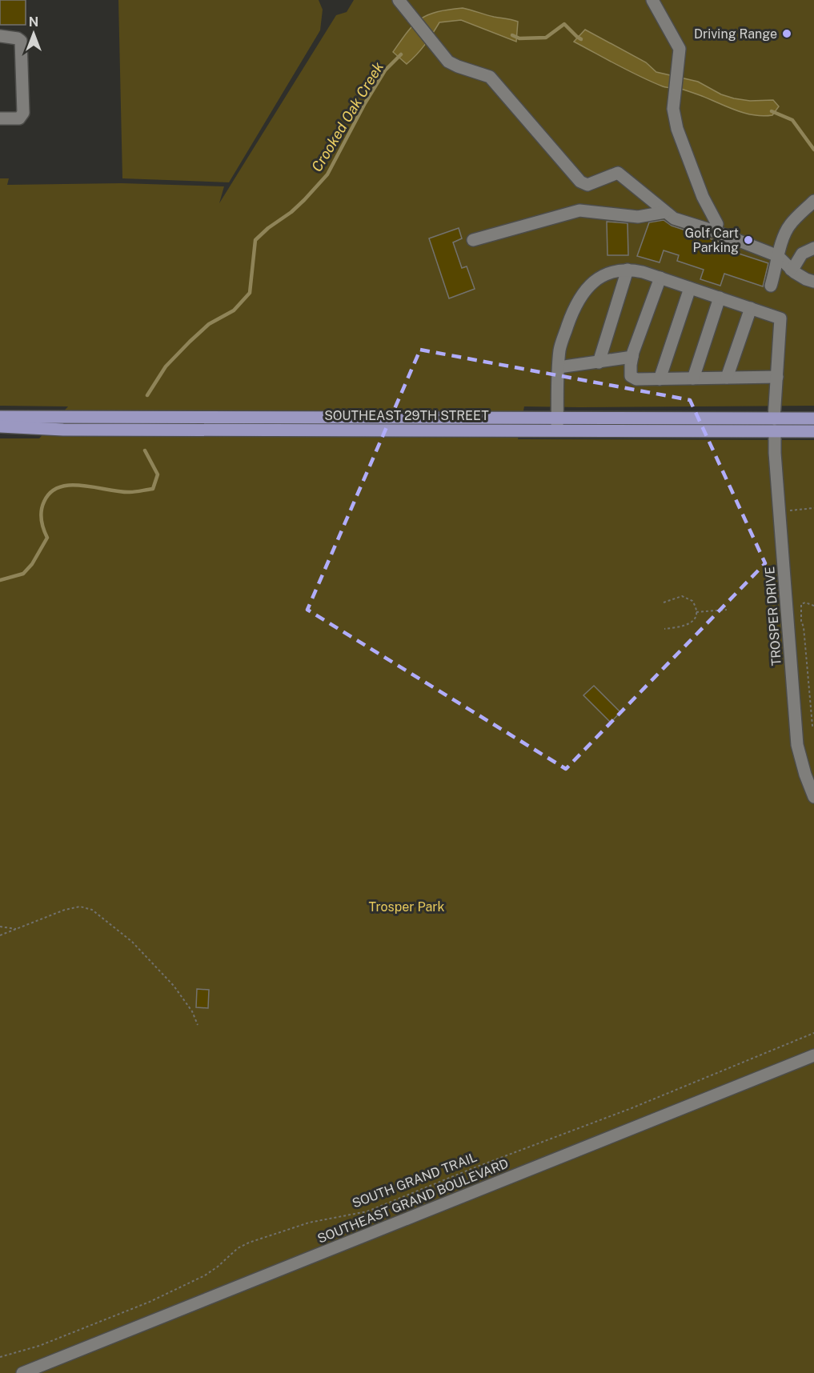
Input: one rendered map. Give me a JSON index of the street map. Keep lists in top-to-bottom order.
{
  "streets": {
    "main road": ["SOUTHEAST 29TH STREET"],
    "street": ["TROSPER DRIVE", "SOUTHEAST GRAND BOULEVARD"],
    "path": ["SOUTH GRAND TRAIL"]
  },
  "crossings": [
    ["SOUTHEAST 29TH STREET", "TROSPER DRIVE"]
  ],
  "water": ["Crooked Oak Creek"],
  "parks": ["Trosper Park"],
  "places": ["Driving Range", "Golf Cart Parking"],
  "north": "top"
}
